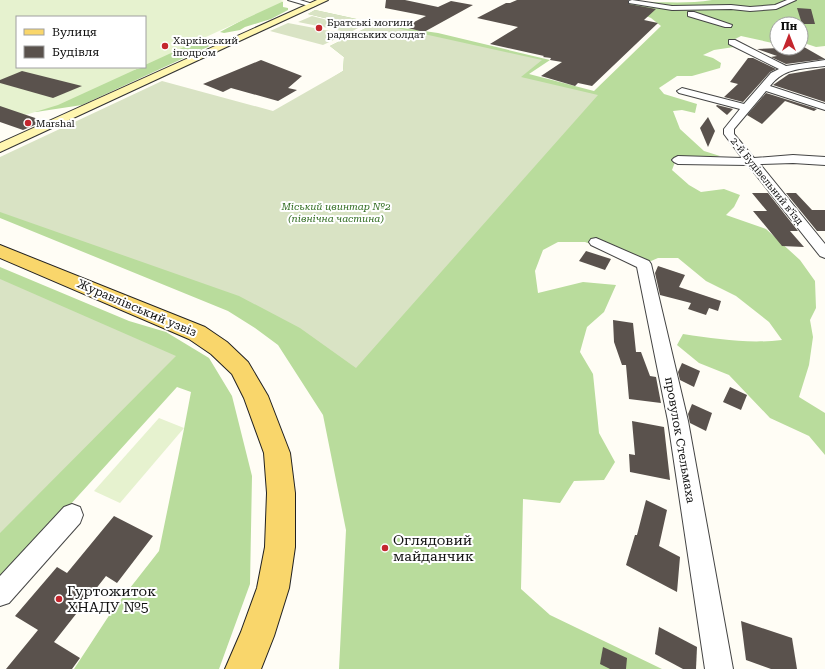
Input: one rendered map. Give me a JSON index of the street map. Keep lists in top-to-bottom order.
{
  "streets": {
    "main road": ["Журавлівський узвіз"],
    "street": ["2-й Будівельний в’їзд", "провулок Стельмаха"]
  },
  "parks": ["Міський цвинтар №2 (північна частина)"],
  "places": [
    "Братські могили радянських солдат",
    "Харківський іподром",
    "Marshal",
    "Оглядовий майданчик",
    "Гуртожиток ХНАДУ №5"
  ],
  "legend": ["Вулиця", "Будівля"],
  "north": "top"
}
